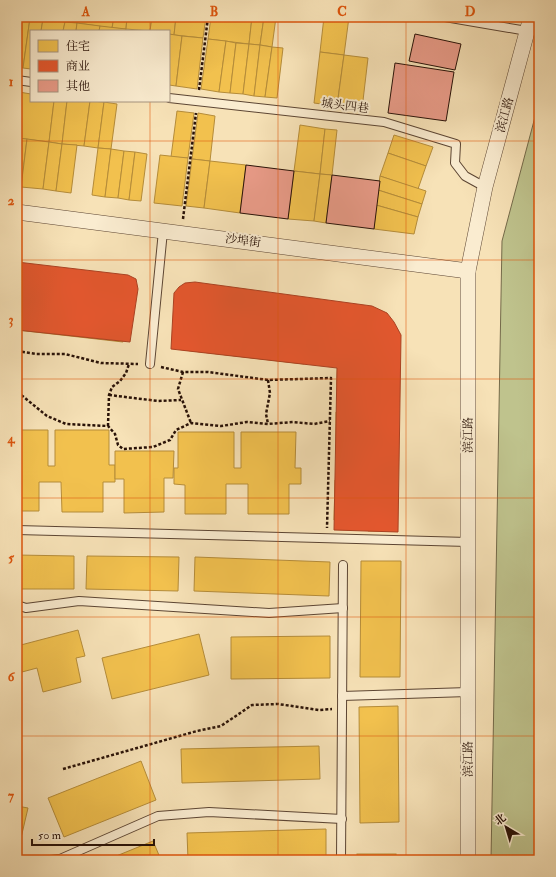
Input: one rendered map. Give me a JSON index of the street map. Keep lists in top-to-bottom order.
{
  "streets": {
    "street": ["滨江路", "沙埠街"],
    "lane": ["城头四巷"]
  },
  "crossings": [
    ["城头四巷", "滨江路"],
    ["滨江路", "沙埠街"]
  ],
  "legend": ["住宅", "商业", "其他"],
  "scale_bar": "50 m",
  "north": "top left",
  "grid": {
    "columns": [
      "A",
      "B",
      "C",
      "D"
    ],
    "rows": [
      "1",
      "2",
      "3",
      "4",
      "5",
      "6",
      "7"
    ]
  }
}
